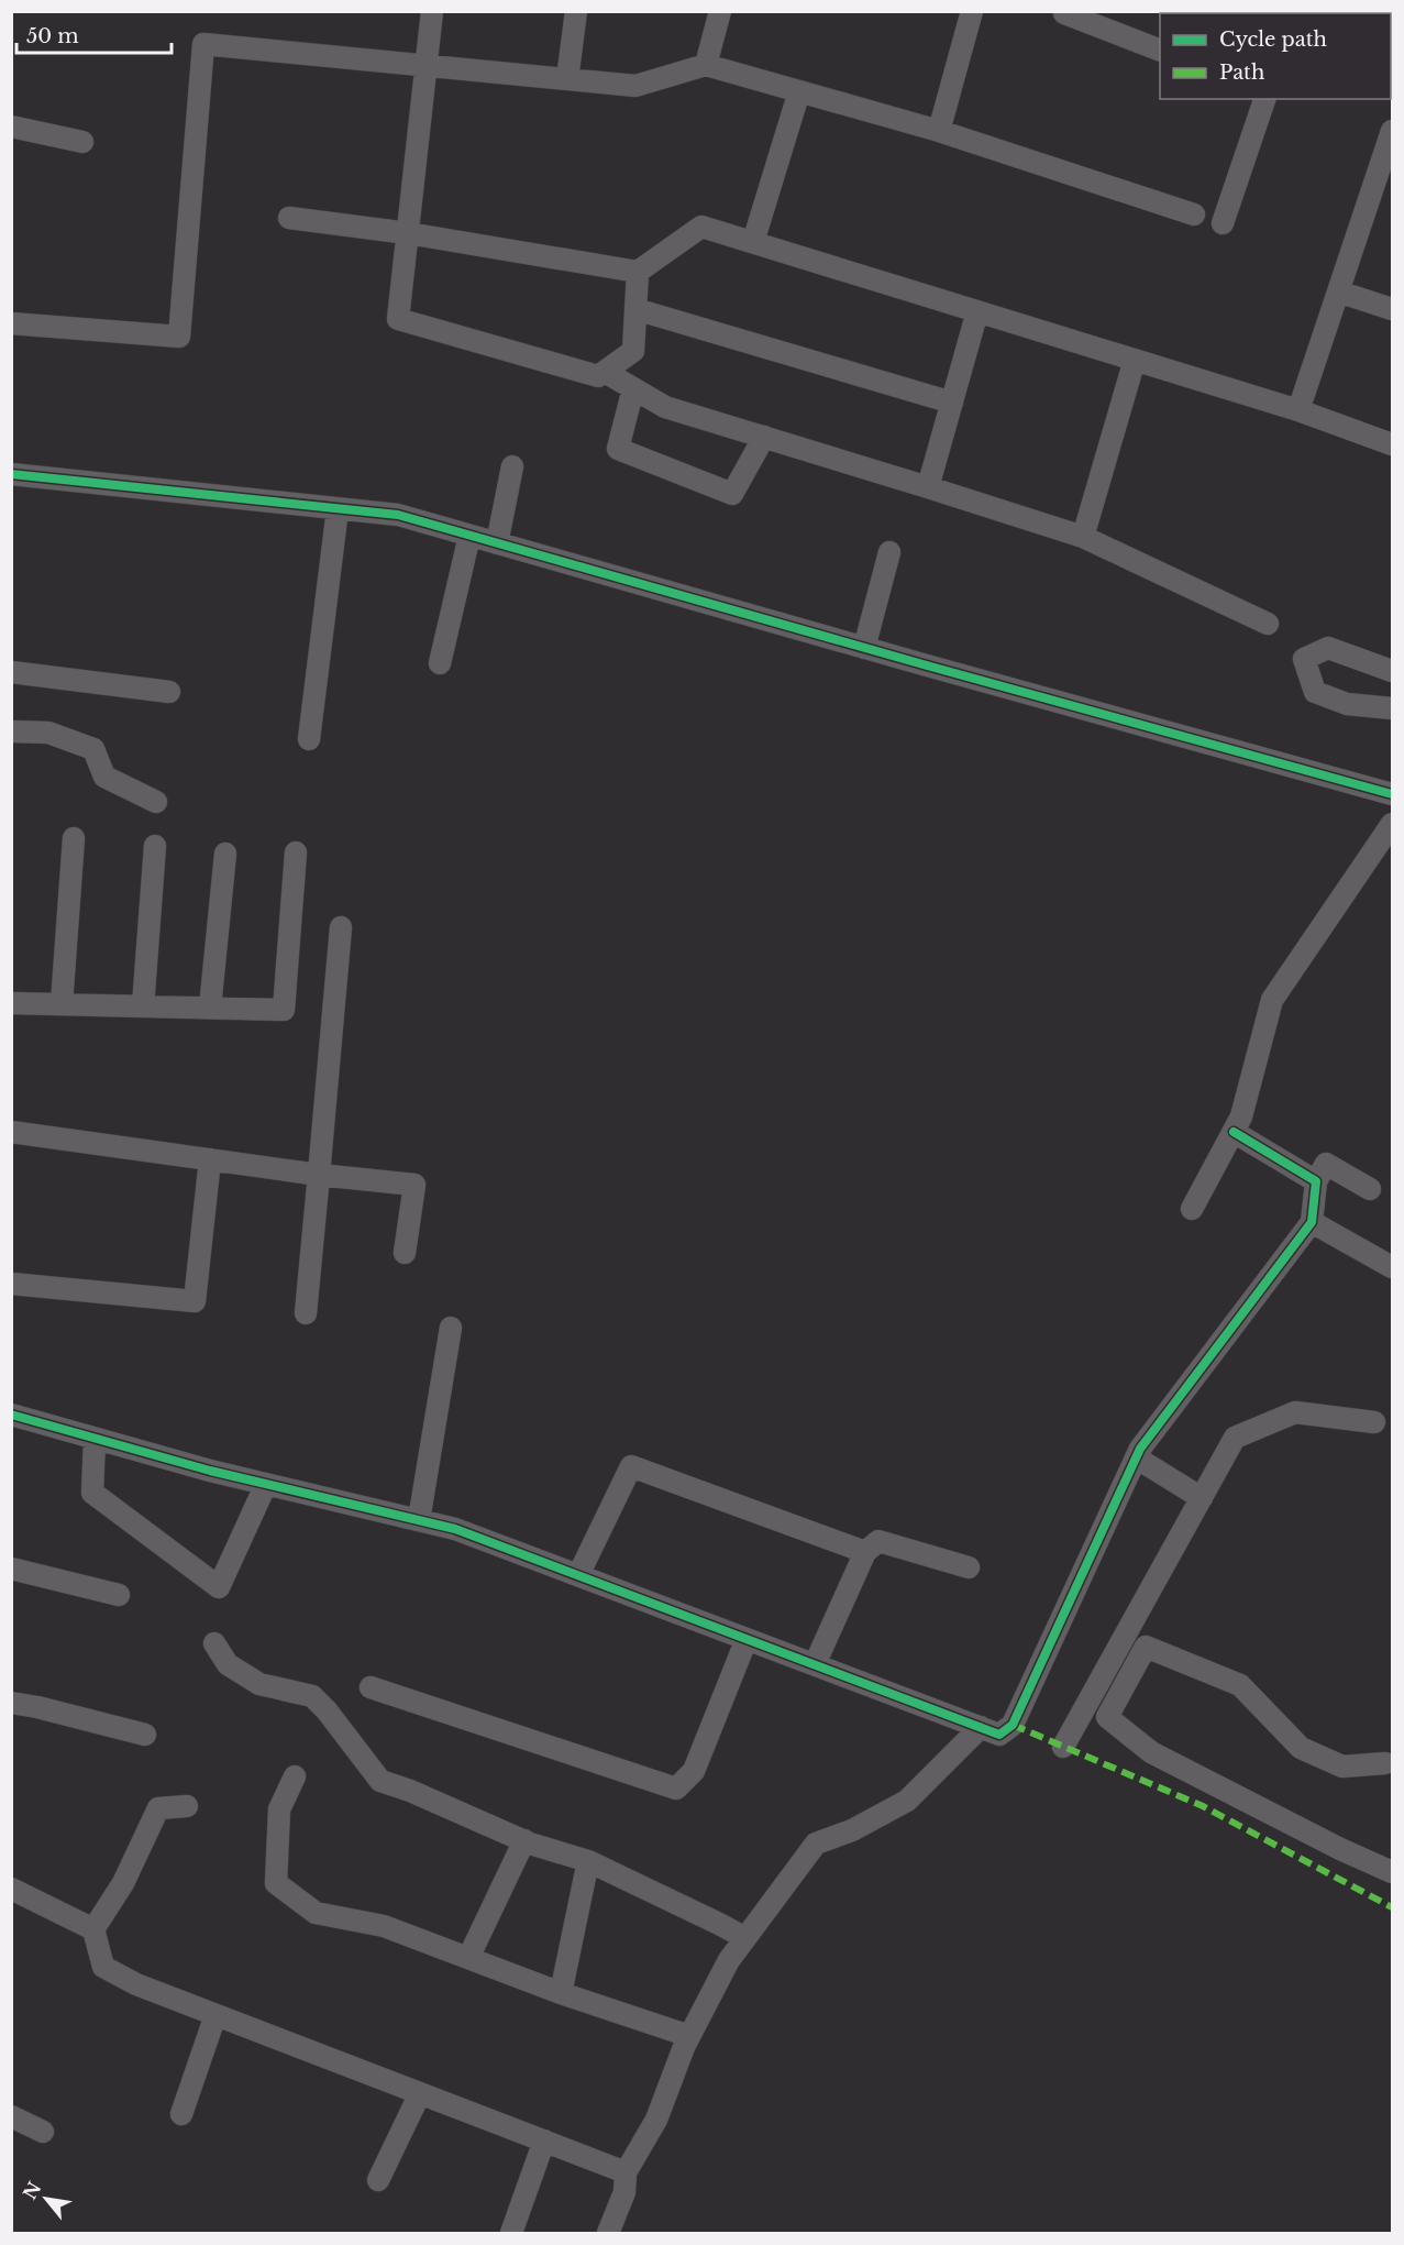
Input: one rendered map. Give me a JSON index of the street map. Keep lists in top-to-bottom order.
{
  "legend": ["Cycle path", "Path"],
  "scale_bar": "50 m",
  "north": "top left"
}
